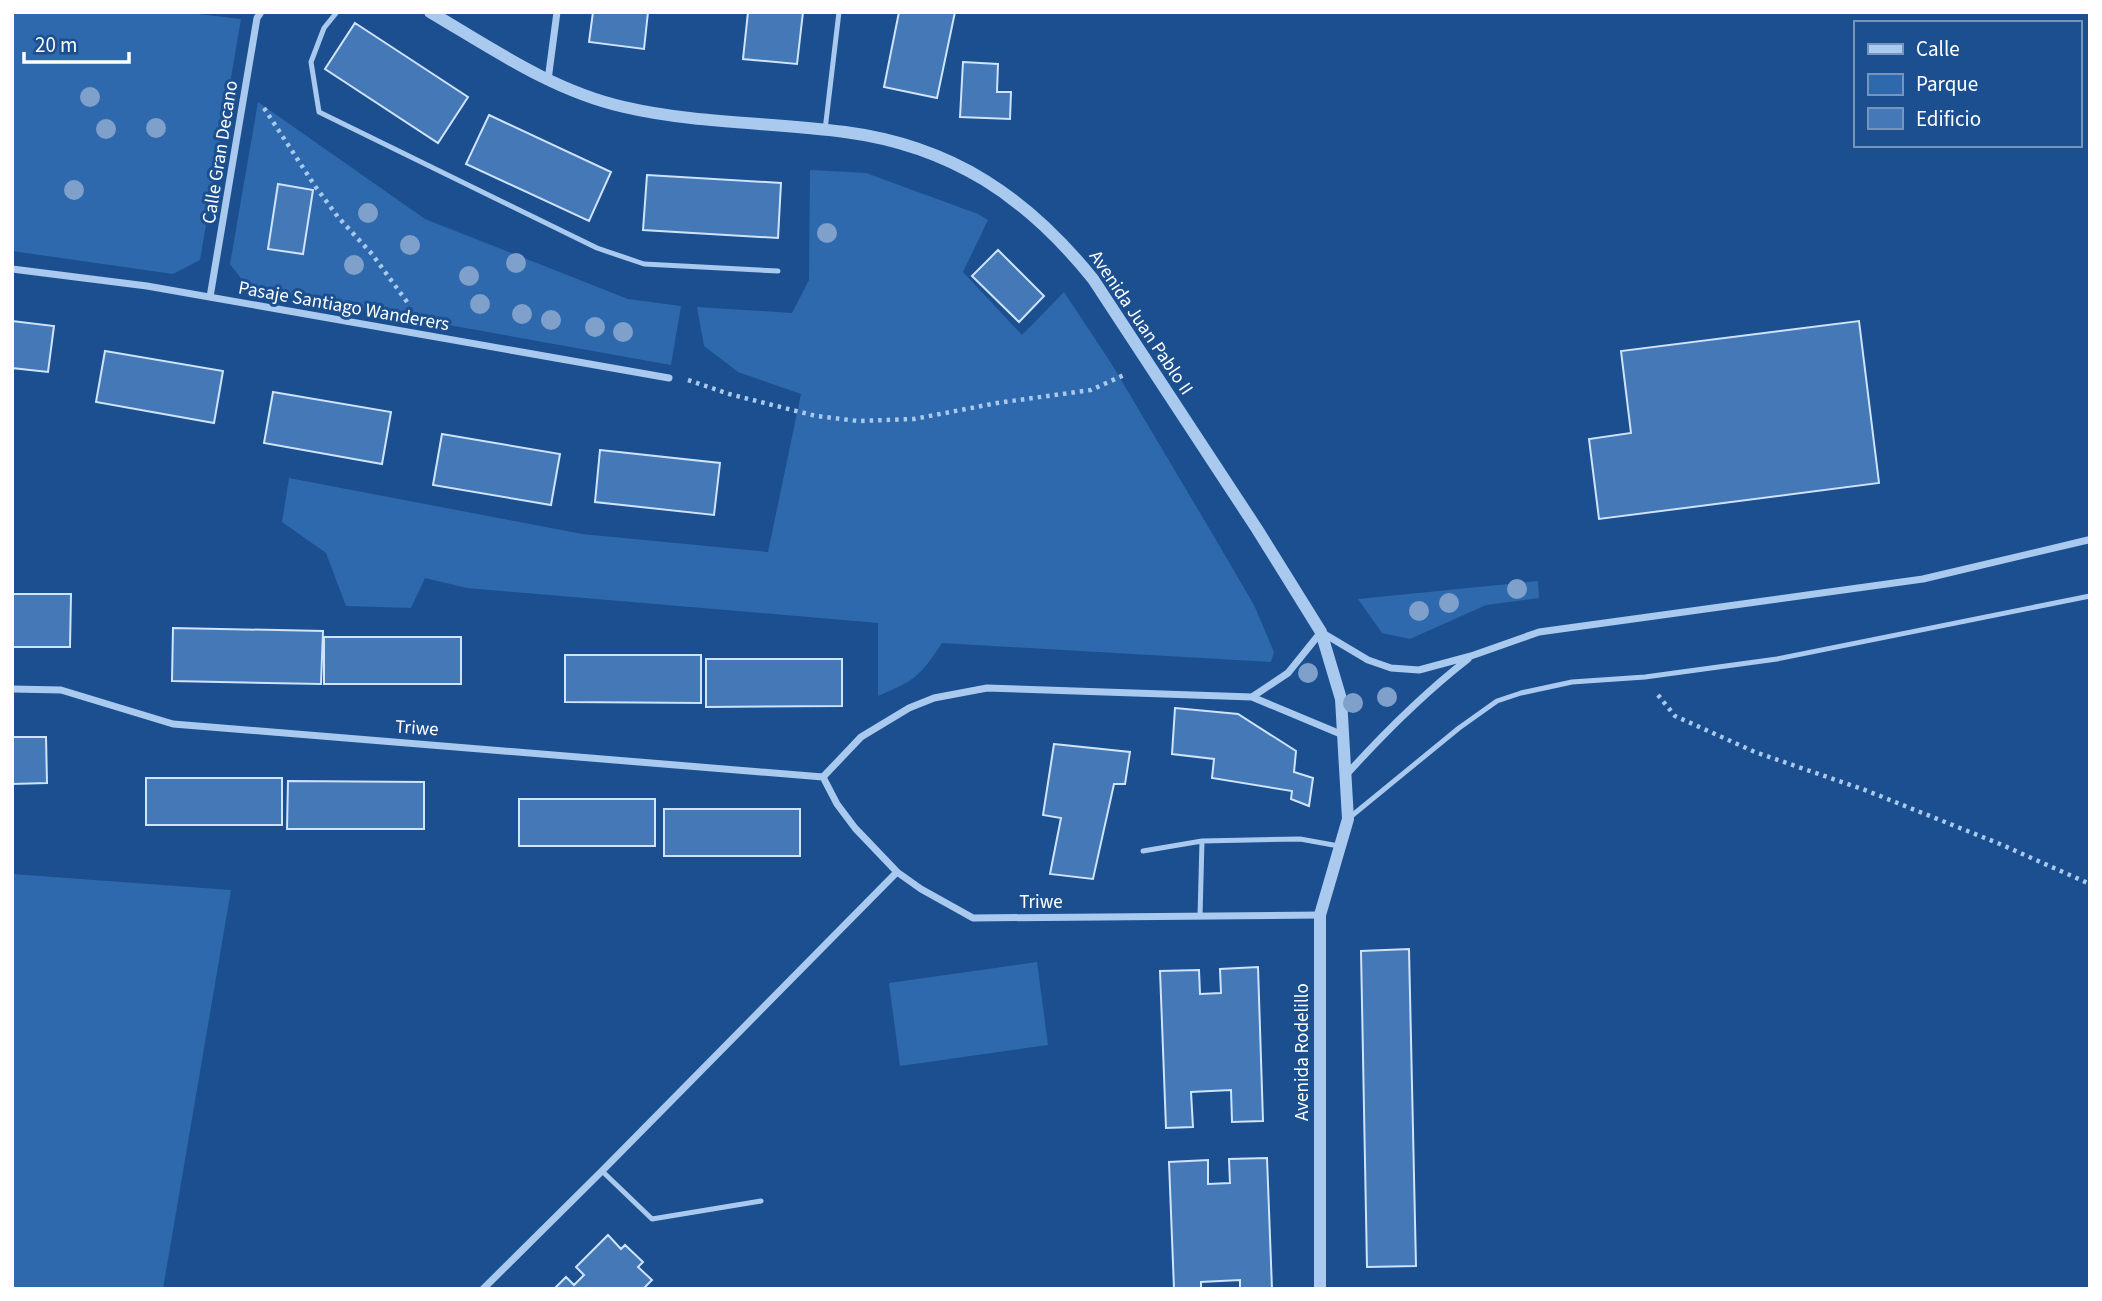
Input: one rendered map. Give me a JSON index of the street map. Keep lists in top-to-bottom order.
{
  "streets": {
    "street": [
      "Calle Gran Decano",
      "Pasaje Santiago Wanderers",
      "Avenida Juan Pablo II",
      "Triwe",
      "Avenida Rodelillo"
    ]
  },
  "crossings": [
    ["Calle Gran Decano", "Pasaje Santiago Wanderers"],
    ["Avenida Juan Pablo II", "Avenida Rodelillo"],
    ["Triwe", "Avenida Rodelillo"]
  ],
  "legend": ["Calle", "Parque", "Edificio"],
  "scale_bar": "20 m"
}
